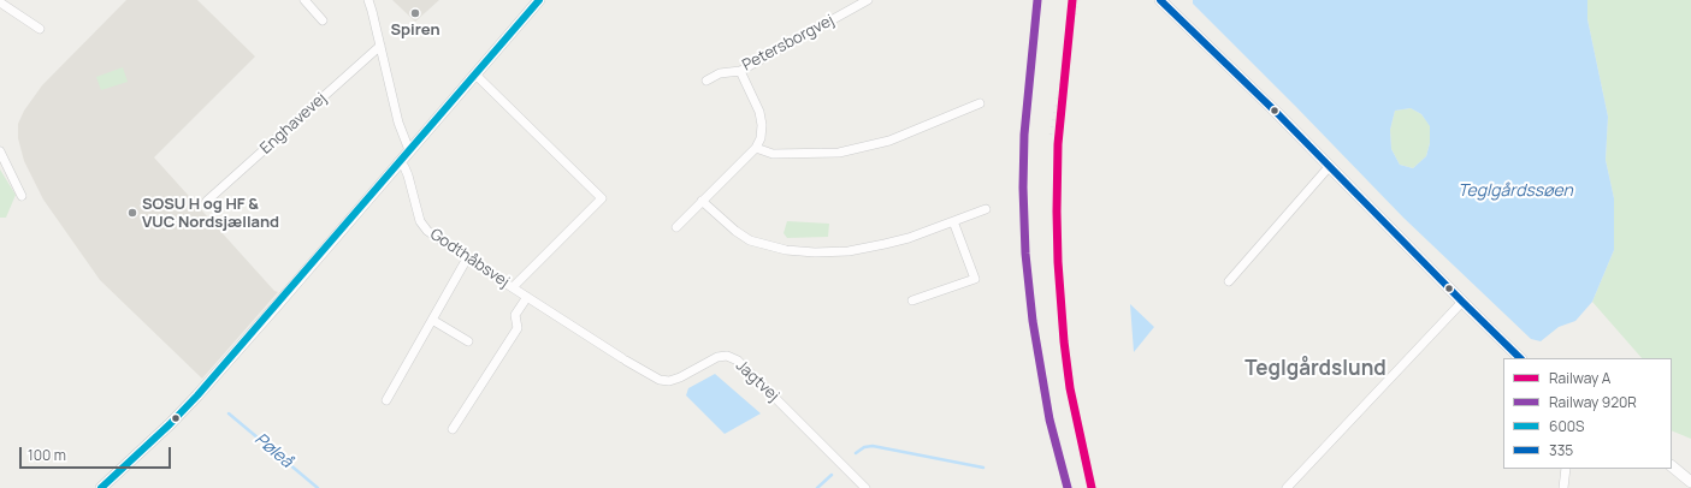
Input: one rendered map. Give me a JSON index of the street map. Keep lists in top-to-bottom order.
{
  "streets": {
    "street": [
      "Petersborgvej",
      "Enghavevej",
      "Godthåbsvej",
      "Jagtvej"
    ]
  },
  "crossings": [
    ["Godthåbsvej", "Jagtvej"]
  ],
  "districts": ["Teglgårdslund"],
  "water": ["Teglgårdssøen", "Pøleå"],
  "places": ["Spiren", "SOSU H og HF & VUC Nordsjælland"],
  "lines": [
    "rail line A",
    "rail line 920R",
    "transit line 600S",
    "transit line 335"
  ],
  "legend": [
    "Railway A",
    "Railway 920R",
    "600S",
    "335"
  ],
  "scale_bar": "100 m"
}
